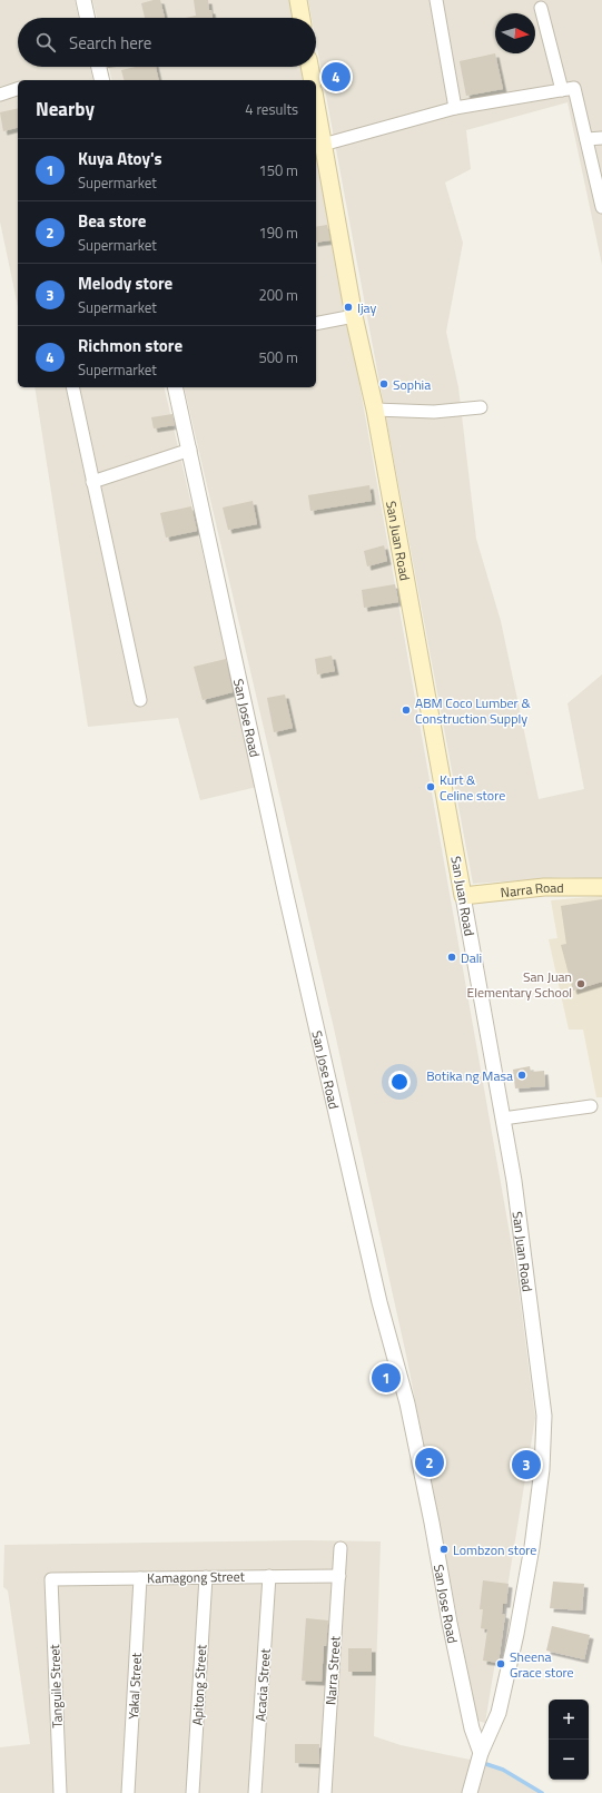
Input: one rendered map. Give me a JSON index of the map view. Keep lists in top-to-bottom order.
{
  "streets": {
    "main road": ["San Juan Road", "Narra Road"],
    "street": [
      "San Jose Road",
      "Kamagong Street",
      "Narra Street",
      "Apitong Street",
      "Acacia Street",
      "Tanguile Street",
      "Yakal Street"
    ]
  },
  "crossings": [
    ["San Juan Road", "San Jose Road"],
    ["San Juan Road", "Narra Road"],
    ["Kamagong Street", "Narra Street"],
    ["Kamagong Street", "Apitong Street"],
    ["Kamagong Street", "Acacia Street"],
    ["Kamagong Street", "Tanguile Street"],
    ["Kamagong Street", "Yakal Street"]
  ],
  "places": [
    "Ijay",
    "Sophia",
    "ABM Coco Lumber & Construction Supply",
    "Kurt & Celine store",
    "Dali",
    "San Juan Elementary School",
    "Botika ng Masa",
    "Lombzon store",
    "Sheena Grace store"
  ],
  "north": "right",
  "page": {
    "search": "Search here",
    "pins": [
      "4",
      "1",
      "2",
      "3"
    ],
    "heading": ["Nearby", "4 results"],
    "list": [
      {
        "mark": "1",
        "name": "Kuya Atoy's",
        "note": "Supermarket",
        "value": "150 m"
      },
      {
        "mark": "2",
        "name": "Bea store",
        "note": "Supermarket",
        "value": "190 m"
      },
      {
        "mark": "3",
        "name": "Melody store",
        "note": "Supermarket",
        "value": "200 m"
      },
      {
        "mark": "4",
        "name": "Richmon store",
        "note": "Supermarket",
        "value": "500 m"
      }
    ],
    "map_buttons": ["+", "−"]
  }
}
